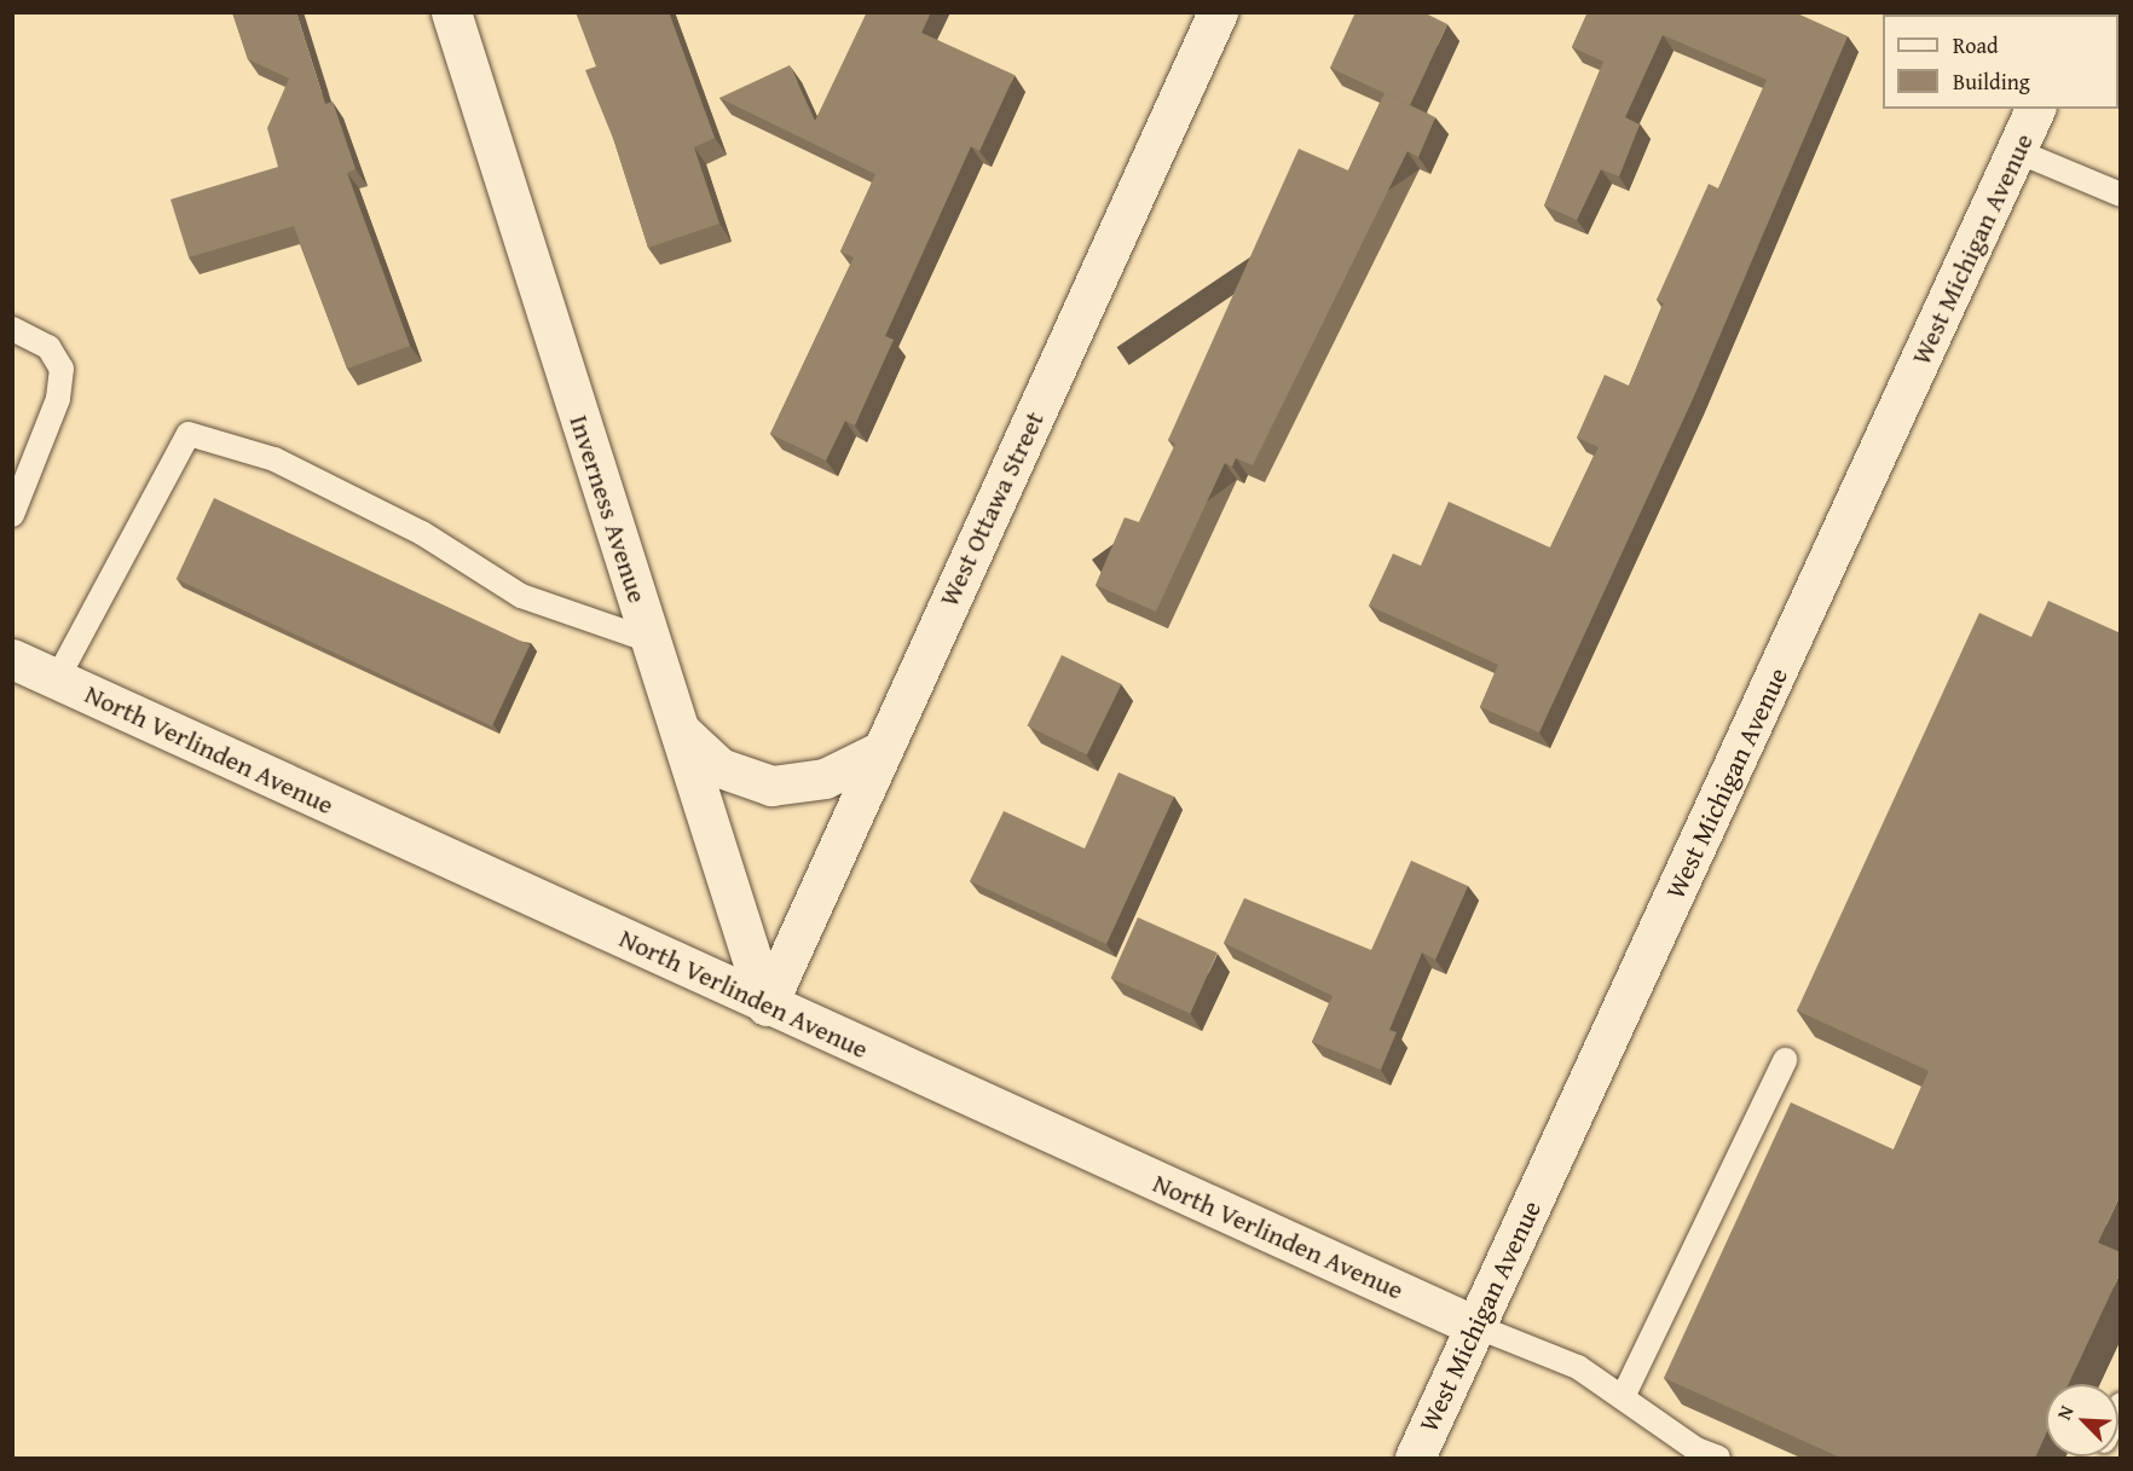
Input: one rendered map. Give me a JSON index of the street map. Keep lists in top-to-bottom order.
{
  "streets": {
    "street": [
      "West Michigan Avenue",
      "Inverness Avenue",
      "West Ottawa Street",
      "North Verlinden Avenue"
    ]
  },
  "crossings": [
    ["West Michigan Avenue", "North Verlinden Avenue"],
    ["Inverness Avenue", "West Ottawa Street"],
    ["Inverness Avenue", "North Verlinden Avenue"],
    ["West Ottawa Street", "North Verlinden Avenue"]
  ],
  "legend": ["Road", "Building"],
  "north": "top left"
}
